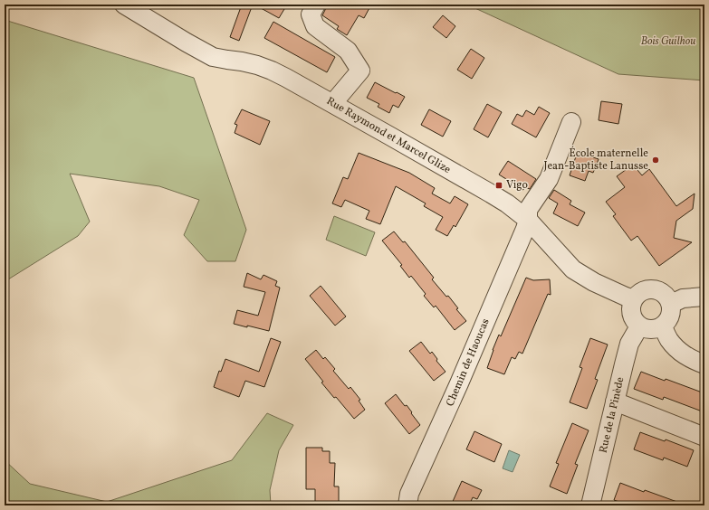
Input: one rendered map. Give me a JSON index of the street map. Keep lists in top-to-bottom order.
{
  "streets": {
    "street": ["Rue Raymond et Marcel Glize", "Chemin de Haoucas", "Rue de la Pinède"]
  },
  "crossings": [
    ["Rue Raymond et Marcel Glize", "Chemin de Haoucas"],
    ["Rue Raymond et Marcel Glize", "Rue de la Pinède"]
  ],
  "parks": ["Bois Guilhou"],
  "places": {
    "other": ["École maternelle Jean-Baptiste Lanusse"],
    "transit": ["Vigo"]
  }
}
